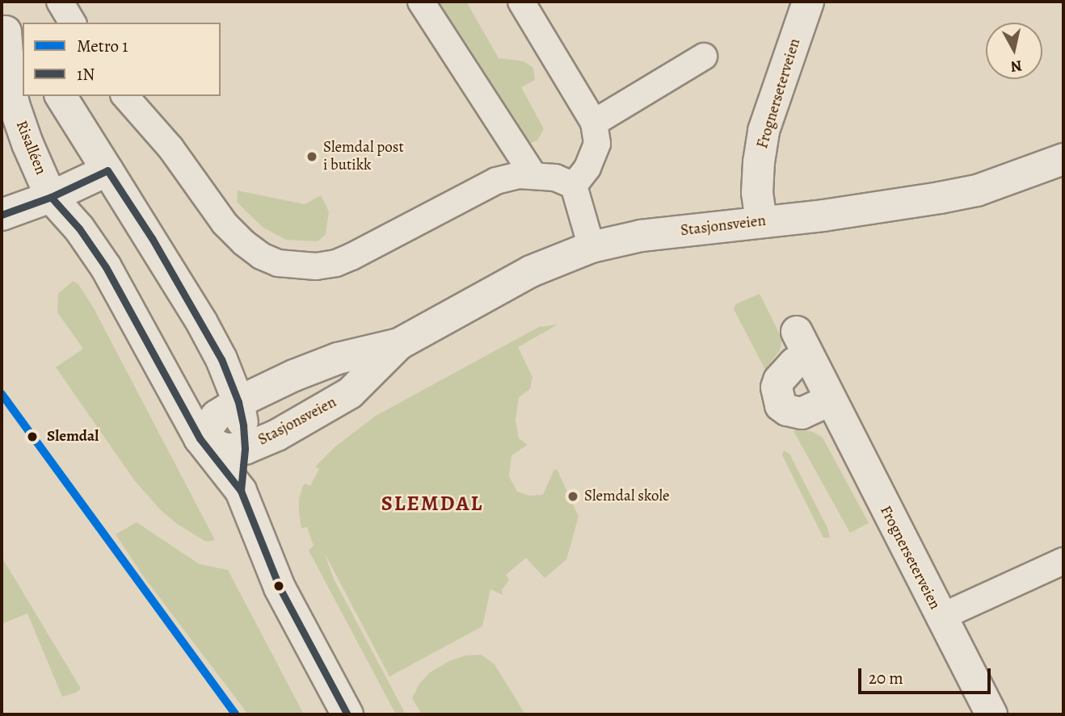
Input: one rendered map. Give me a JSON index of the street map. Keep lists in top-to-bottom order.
{
  "streets": {
    "street": ["Frognerseterveien", "Risalléen", "Stasjonsveien"]
  },
  "crossings": [
    ["Frognerseterveien", "Stasjonsveien"],
    ["Risalléen", "Stasjonsveien"]
  ],
  "districts": ["SLEMDAL"],
  "places": ["Slemdal post i butikk", "Slemdal", "Slemdal skole"],
  "lines": ["transit line 1N", "metro line 1"],
  "legend": ["Metro 1", "1N"],
  "scale_bar": "20 m",
  "north": "bottom"
}
